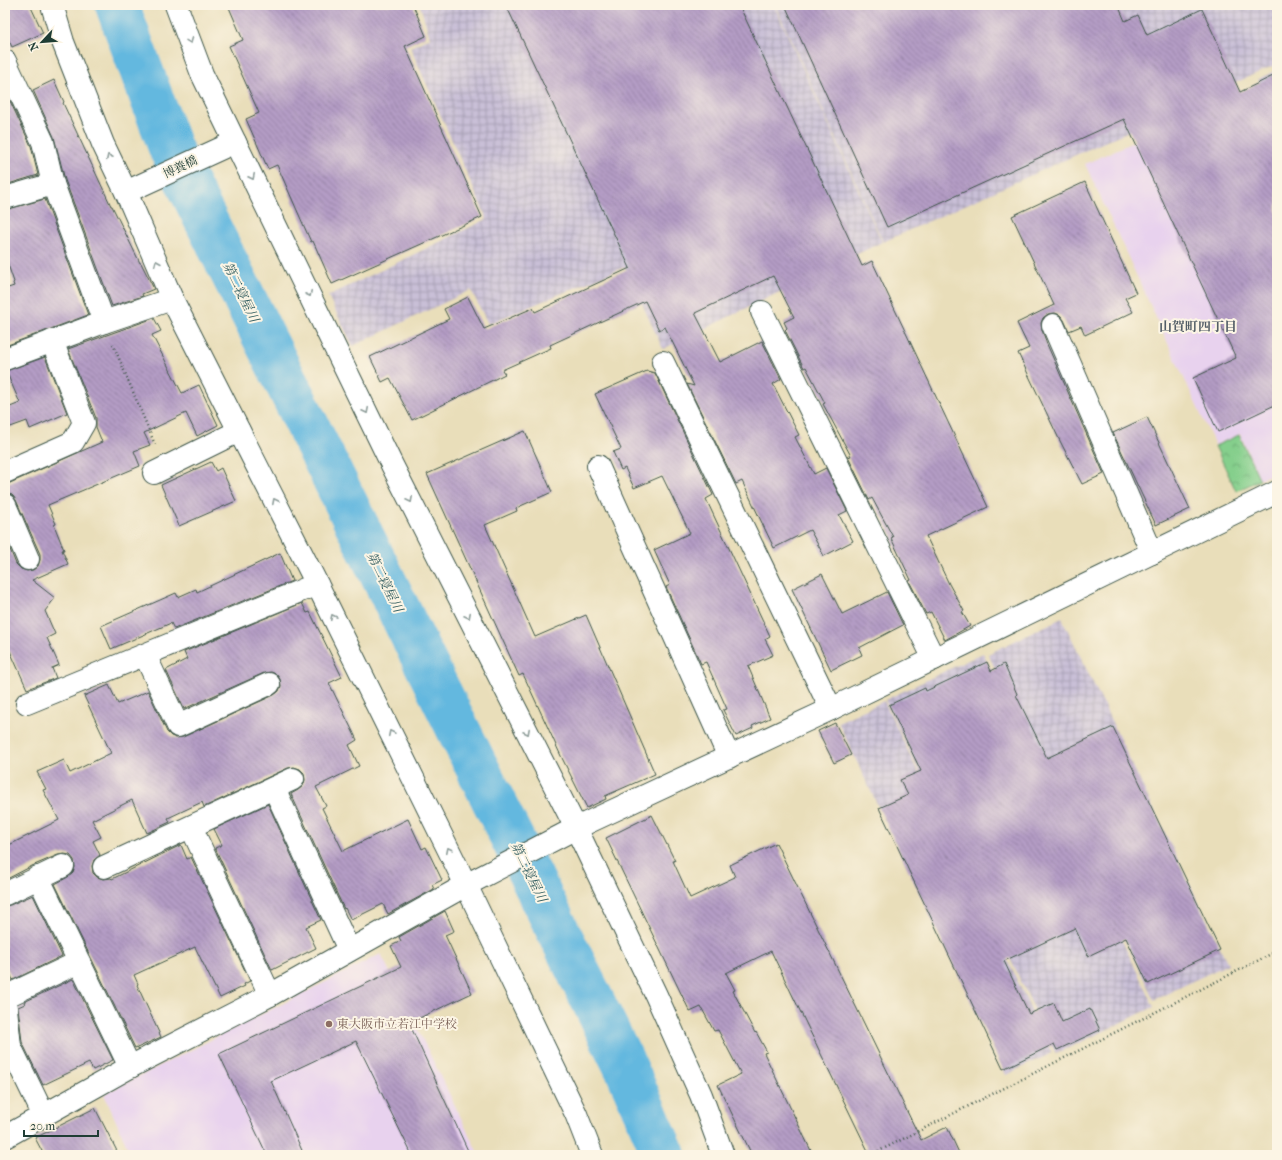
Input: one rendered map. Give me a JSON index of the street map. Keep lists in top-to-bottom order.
{
  "streets": {
    "street": ["博養橋"]
  },
  "districts": ["山賀町四丁目"],
  "water": ["第二寝屋川"],
  "places": ["東大阪市立若江中学校"],
  "scale_bar": "20 m",
  "north": "bottom left"
}
